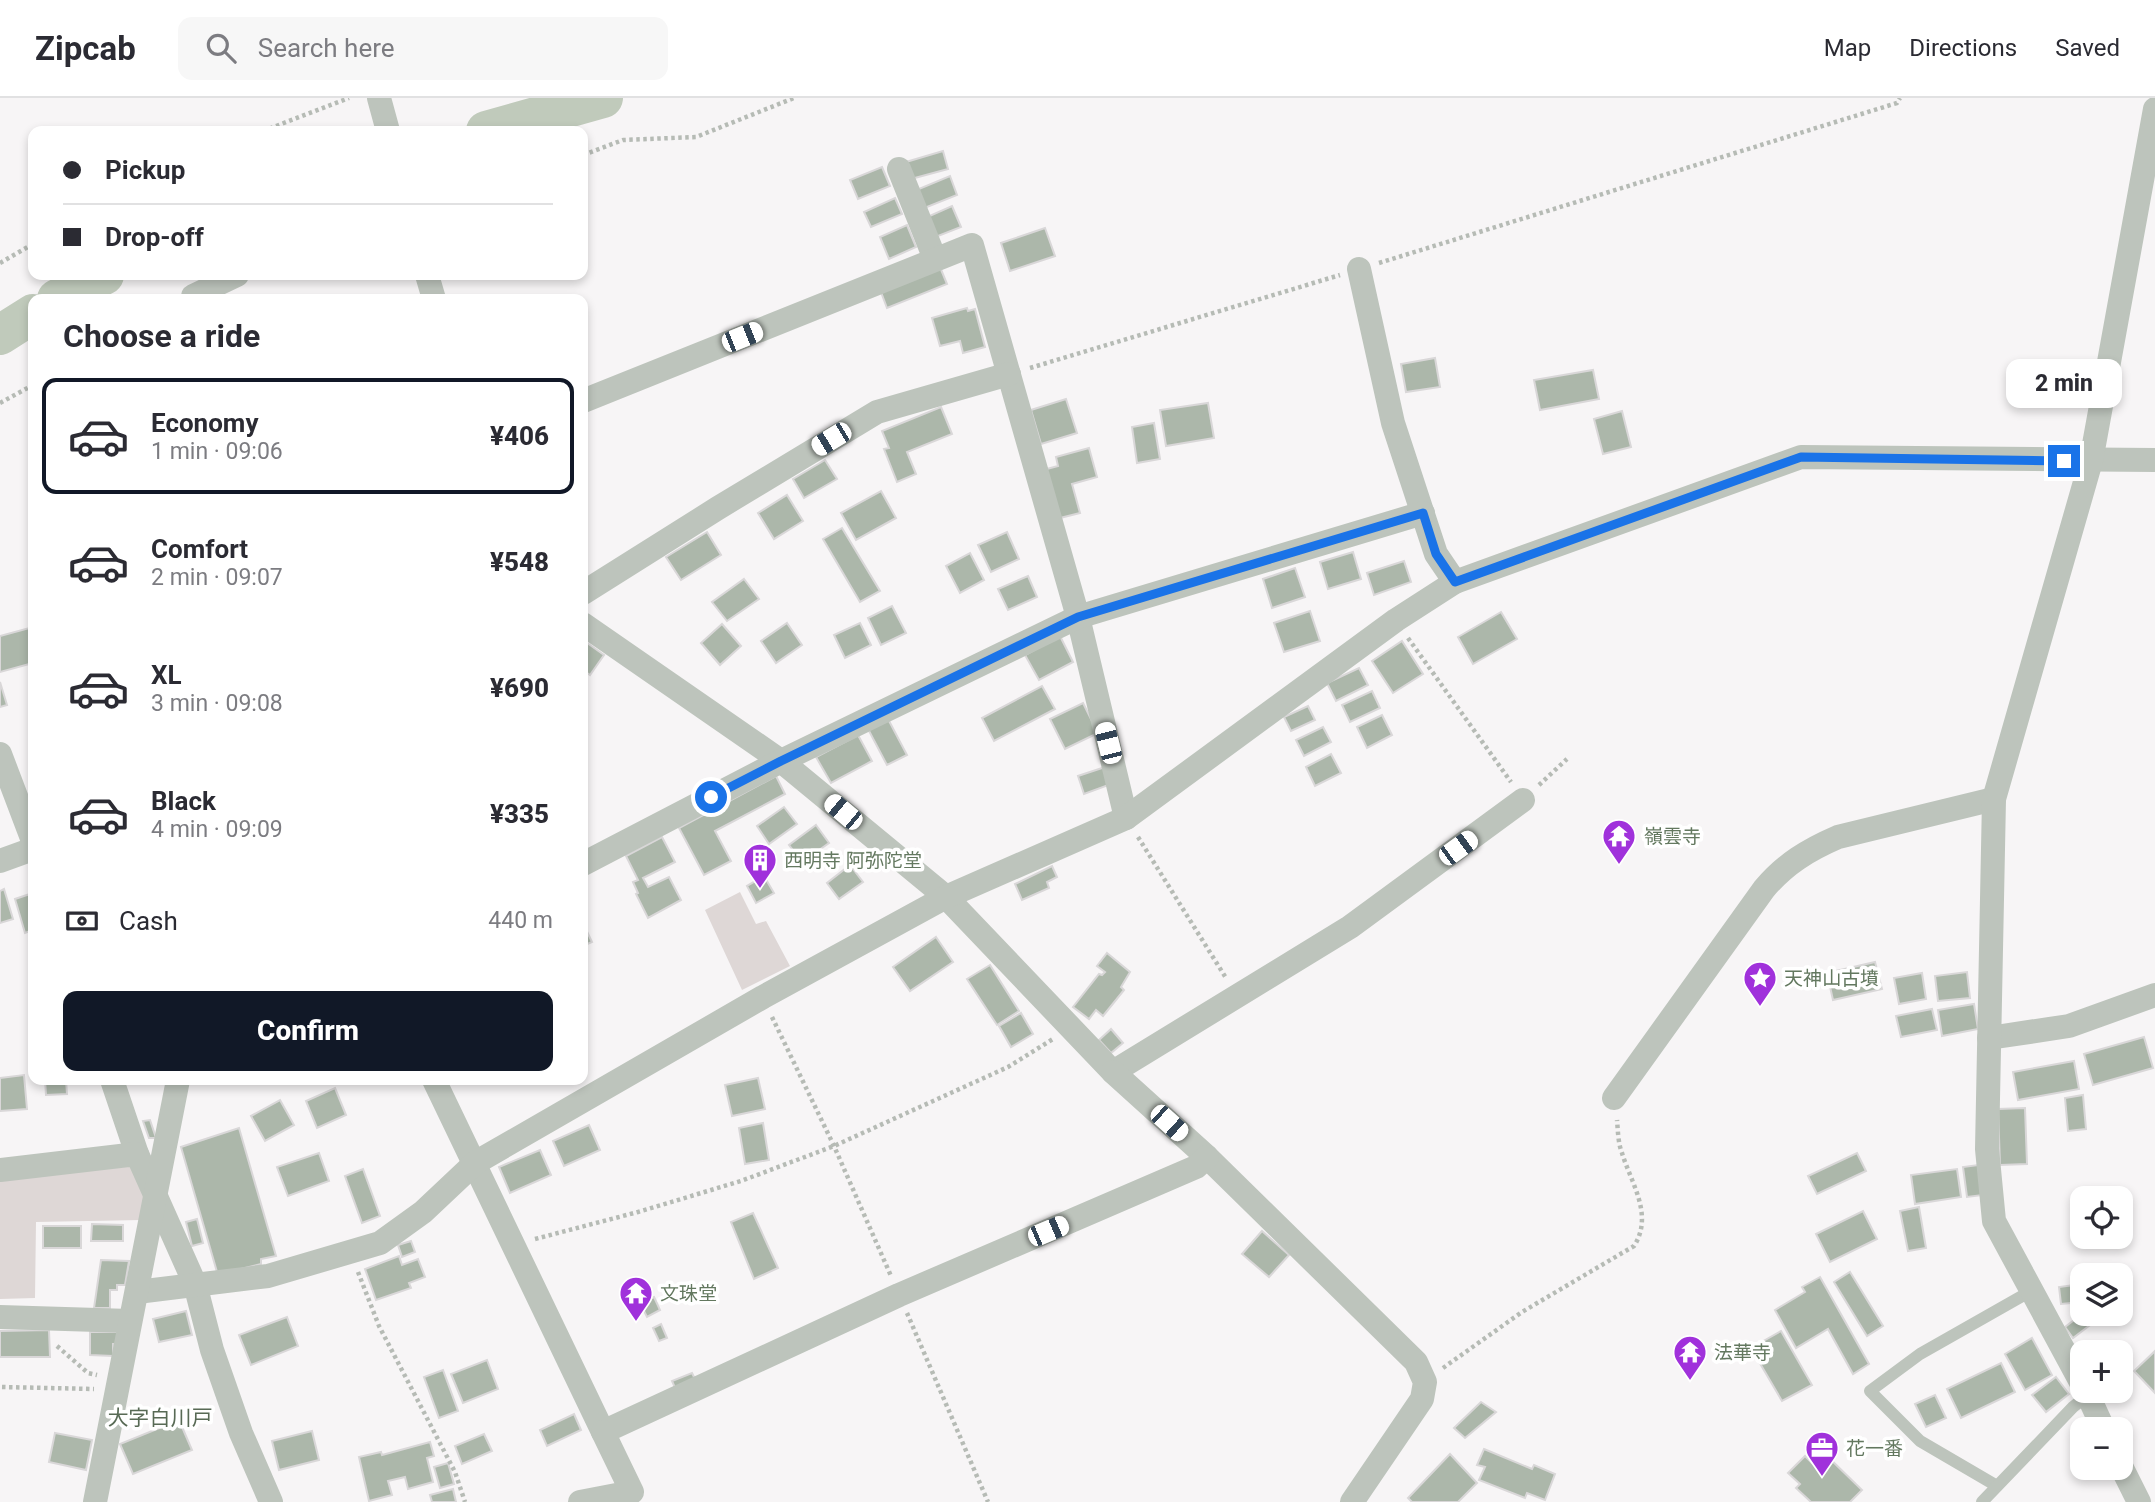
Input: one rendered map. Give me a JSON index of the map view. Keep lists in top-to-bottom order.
{
  "districts": ["大字白川戸"],
  "places": {
    "temple": ["嶺雲寺", "文珠堂", "法華寺"],
    "building": ["西明寺 阿弥陀堂"],
    "place": ["天神山古墳"],
    "office": ["花一番"]
  },
  "page": {
    "header": "Zipcab",
    "search": "Search here",
    "nav": ["Map", "Directions", "Saved"],
    "banner": ["Pickup", "Drop-off"],
    "heading": "Choose a ride",
    "bubble": "2 min",
    "list": [
      {
        "name": "Economy",
        "note": "1 min · 09:06",
        "value": "¥406"
      },
      {
        "name": "Comfort",
        "note": "2 min · 09:07",
        "value": "¥548"
      },
      {
        "name": "XL",
        "note": "3 min · 09:08",
        "value": "¥690"
      },
      {
        "name": "Black",
        "note": "4 min · 09:09",
        "value": "¥335"
      }
    ],
    "pay": ["Cash", "440 m"],
    "buttons": "Confirm",
    "map_buttons": ["+", "−"]
  }
}
